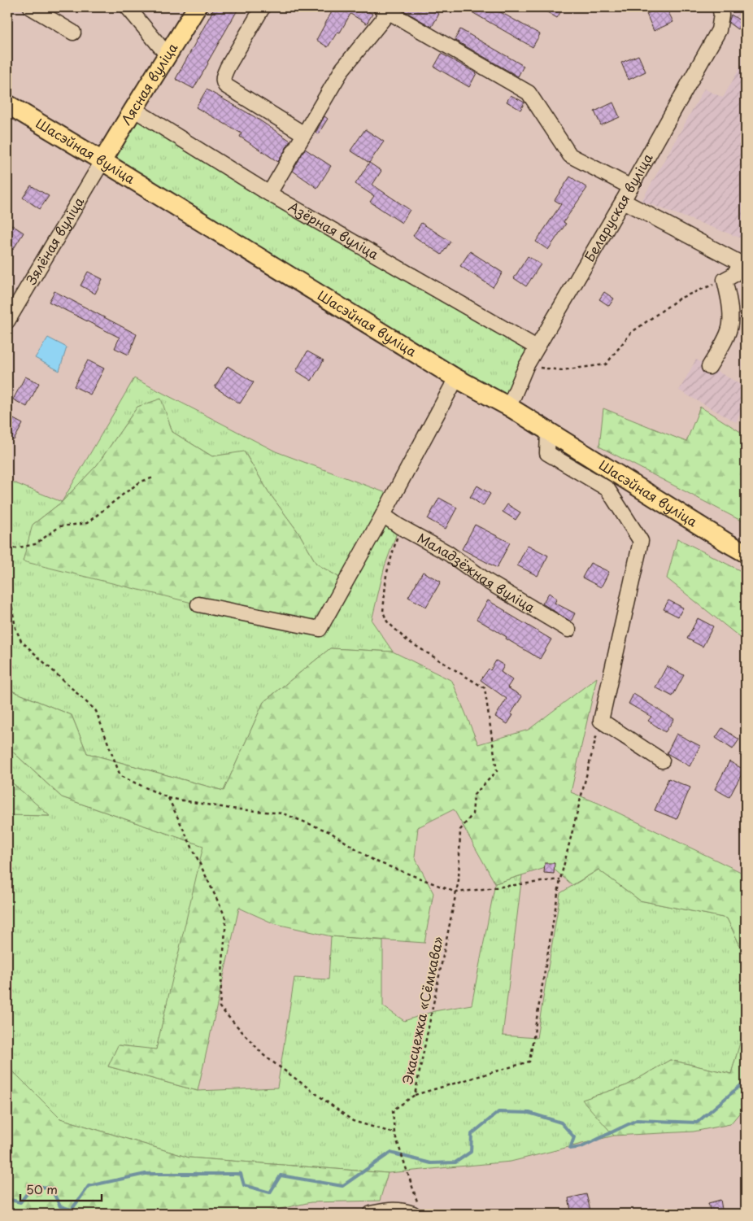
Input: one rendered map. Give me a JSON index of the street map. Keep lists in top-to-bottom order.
{
  "streets": {
    "main road": ["Лясная вуліца", "Шасэйная вуліца"],
    "street": [
      "Беларуская вуліца",
      "Азёрная вуліца",
      "Зялёная вуліца",
      "Маладзёжная вуліца"
    ],
    "path": ["Экасцежка «Сёмкава»"]
  },
  "crossings": [
    ["Лясная вуліца", "Шасэйная вуліца"],
    ["Лясная вуліца", "Азёрная вуліца"],
    ["Лясная вуліца", "Зялёная вуліца"],
    ["Шасэйная вуліца", "Беларуская вуліца"],
    ["Шасэйная вуліца", "Зялёная вуліца"],
    ["Беларуская вуліца", "Азёрная вуліца"],
    ["Маладзёжная вуліца", "Экасцежка «Сёмкава»"]
  ],
  "scale_bar": "50 m"
}
